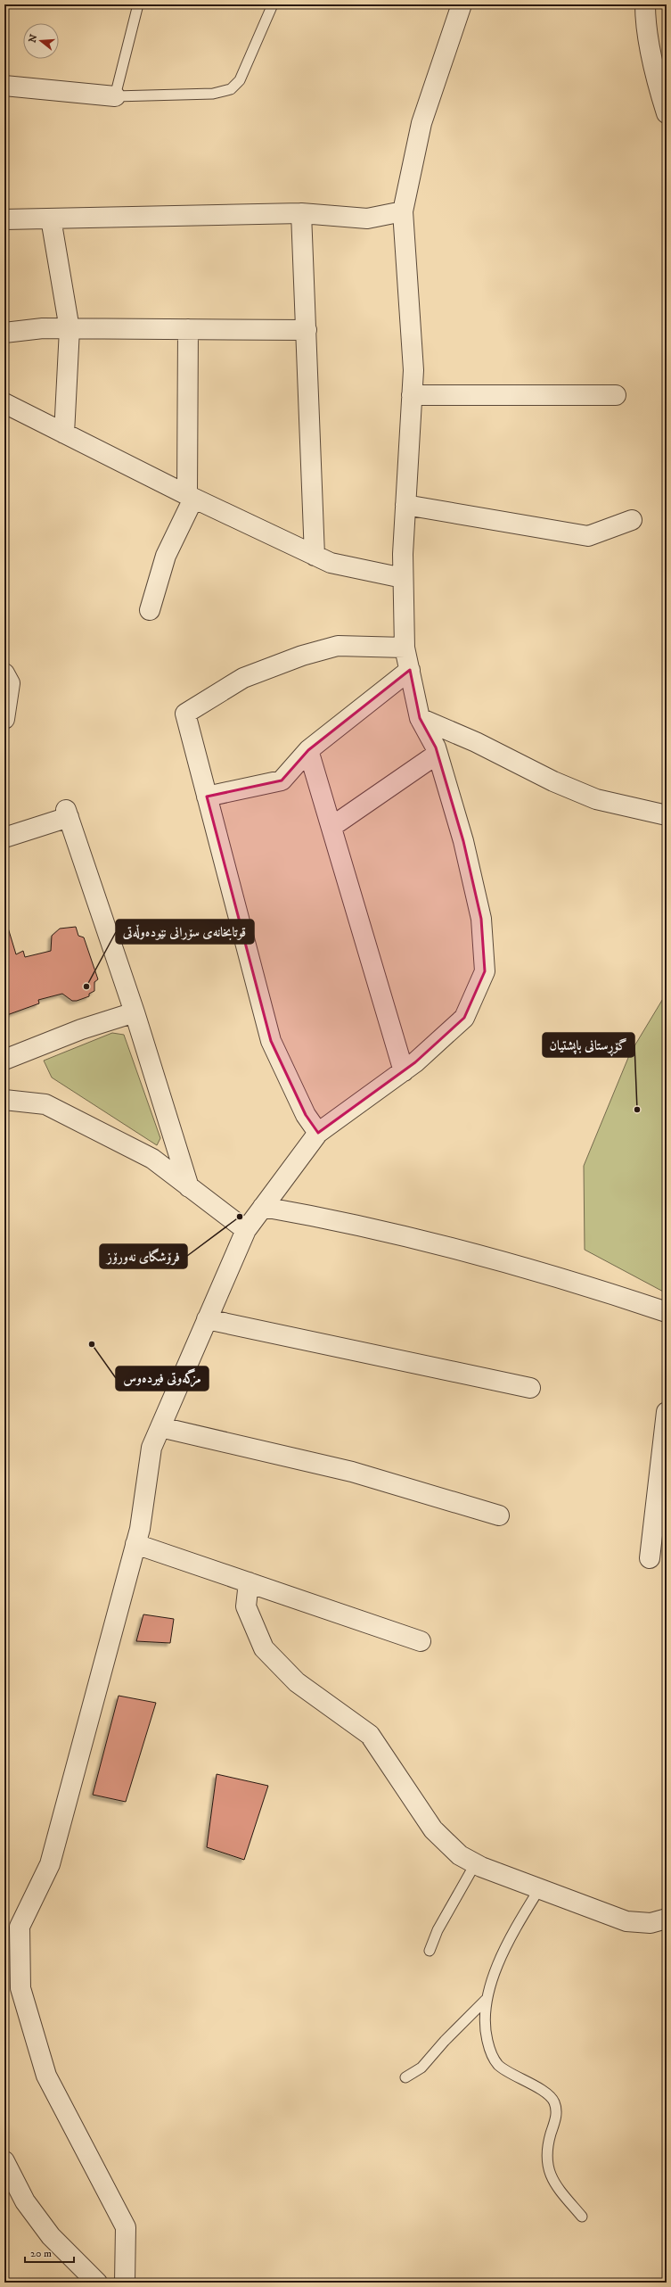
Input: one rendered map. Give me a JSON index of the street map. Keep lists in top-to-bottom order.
{
  "places": [
    "قوتابخانەی سۆرانی نێودەوڵەتی",
    "گۆڕستانی باپشتیان",
    "فرۆشگای نەورۆز",
    "مزگەوتی فیردەوس"
  ],
  "scale_bar": "20 m",
  "north": "left"
}
